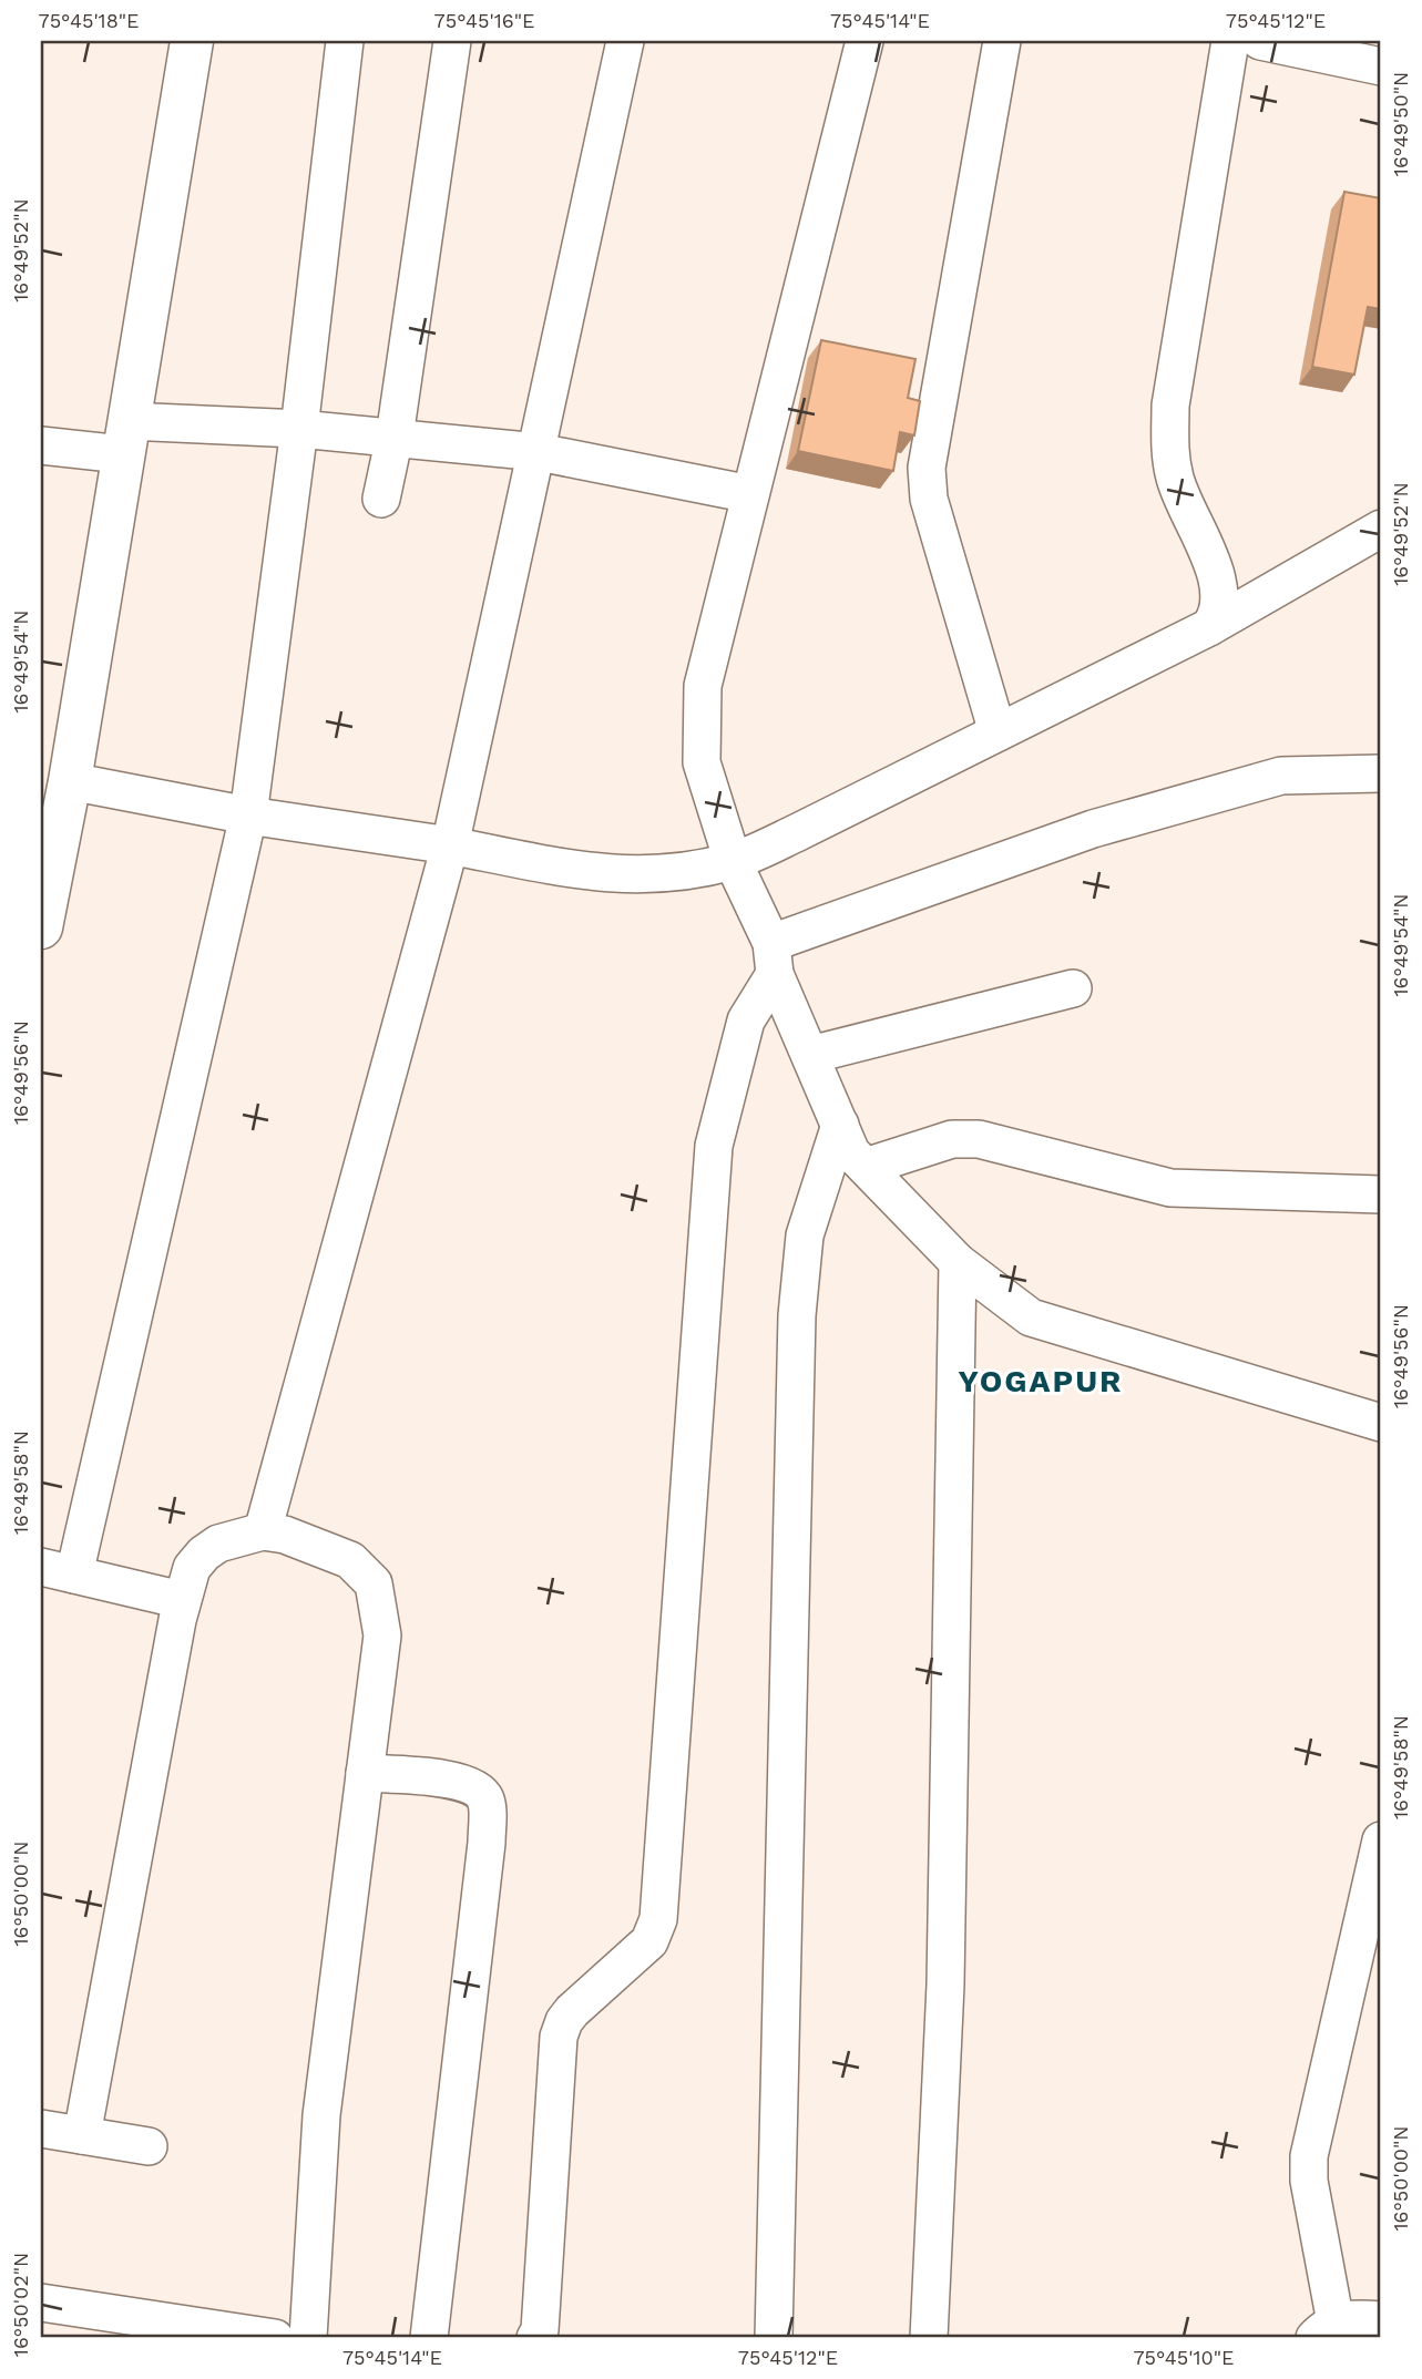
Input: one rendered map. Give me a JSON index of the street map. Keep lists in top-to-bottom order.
{
  "districts": ["YOGAPUR"],
  "coordinates": [
    "75°45'18\"E",
    "75°45'16\"E",
    "75°45'14\"E",
    "75°45'12\"E",
    "16°49'50\"N",
    "16°49'52\"N",
    "16°49'54\"N",
    "16°49'56\"N",
    "16°49'58\"N",
    "16°50'00\"N",
    "16°50'02\"N",
    "75°45'10\"E"
  ]
}
